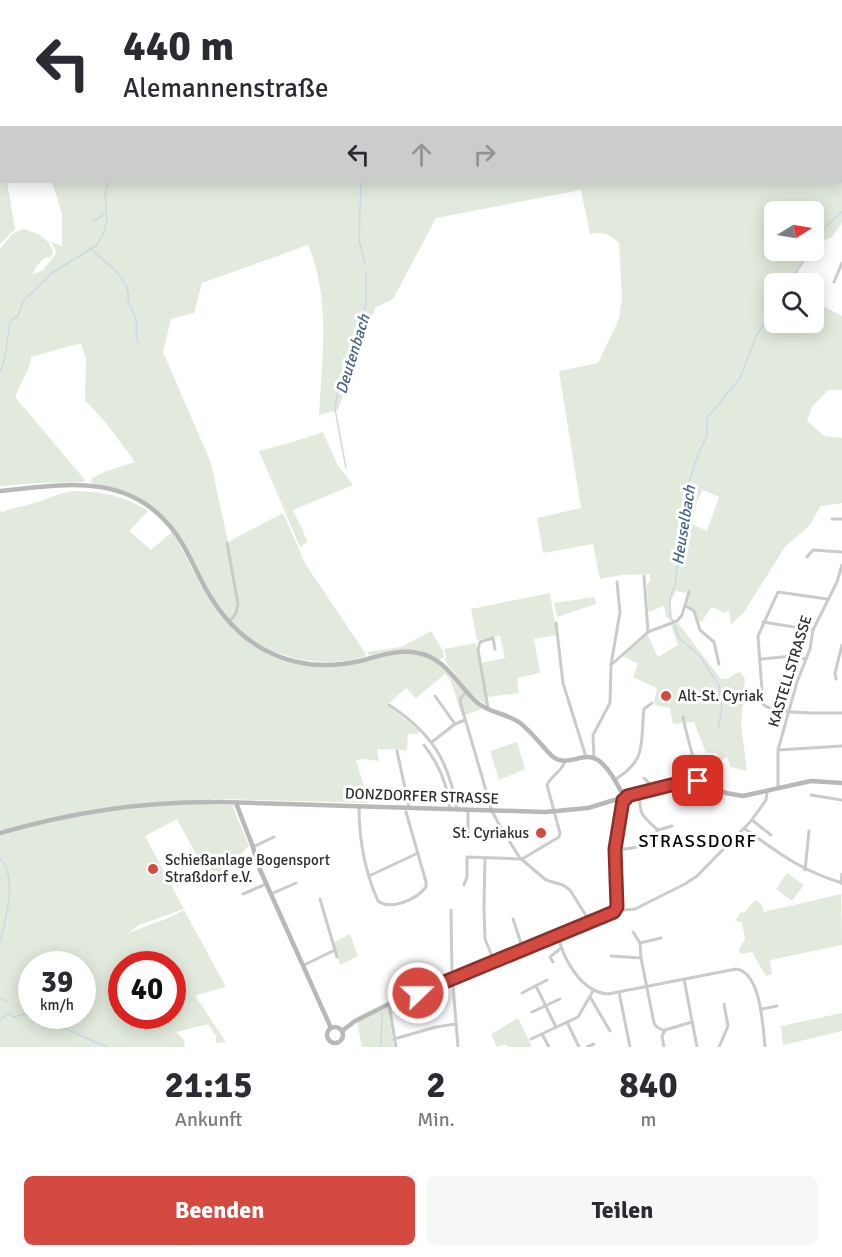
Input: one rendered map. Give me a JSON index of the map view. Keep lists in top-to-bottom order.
{
  "streets": {
    "main road": ["DONZDORFER STRASSE"],
    "street": ["KASTELLSTRASSE"]
  },
  "districts": ["STRASSDORF"],
  "water": ["Deutenbach", "Heuselbach"],
  "places": ["Alt-St. Cyriak", "St. Cyriakus", "Schießanlage Bogensport Straßdorf e.V."],
  "north": "right",
  "page": {
    "turn": ["440 m", "Alemannenstraße"],
    "speed": "39 km/h",
    "limit": "40",
    "eta": [
      "21:15",
      "Ankunft",
      "2",
      "Min.",
      "840",
      "m"
    ],
    "buttons": ["Beenden", "Teilen"]
  }
}
